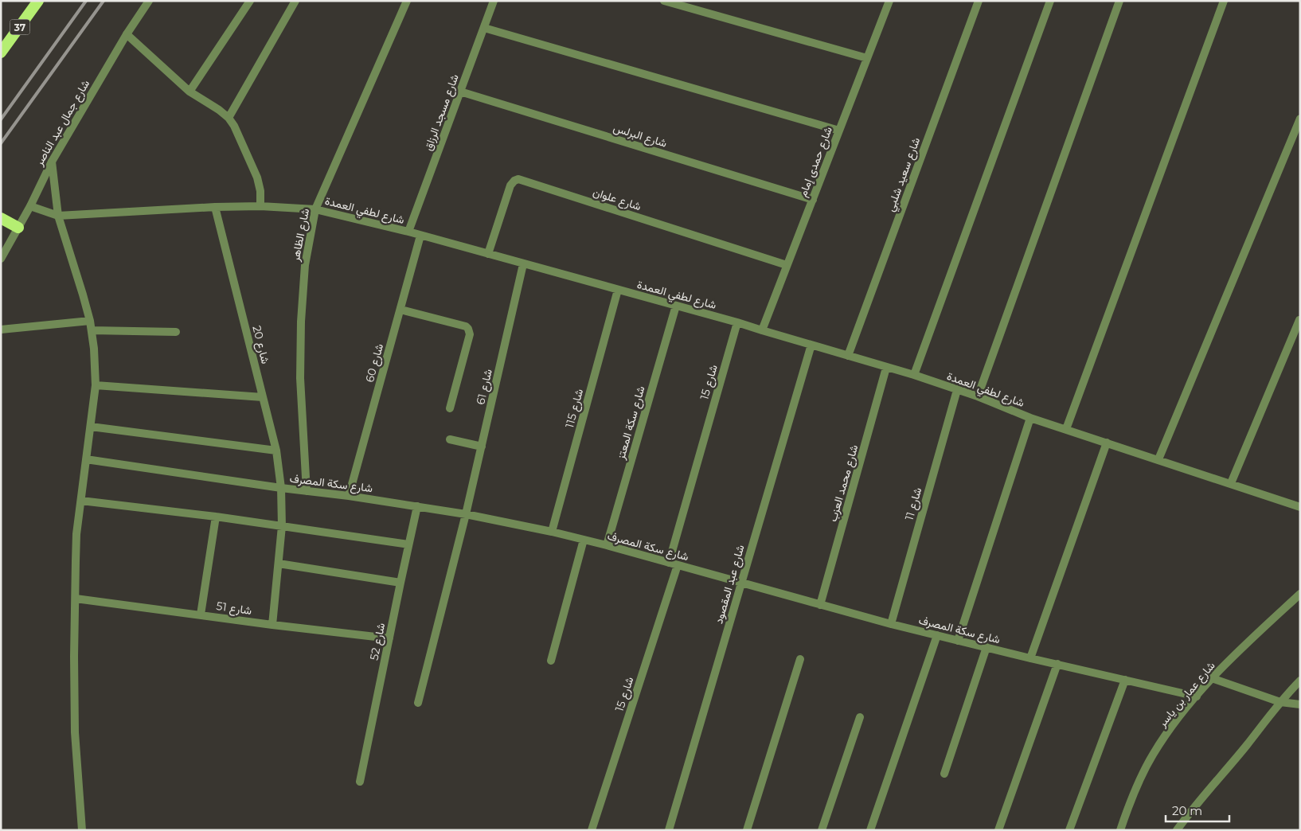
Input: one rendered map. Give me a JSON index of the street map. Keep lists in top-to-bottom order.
{
  "streets": {
    "highway": ["37"],
    "street": [
      "شارع مسجد الرزاق",
      "شارع جمال عبد الناصر",
      "شارع البرلس",
      "شارع حمدى إمام",
      "شارع سعيد شلبي",
      "شارع علوان",
      "شارع لطفي العمدة",
      "شارع الظاهر",
      "شارع 20",
      "شارع 60",
      "شارع 15",
      "شارع 61",
      "شارع 115",
      "شارع سكة المعتز",
      "شارع سكة المصرف",
      "شارع محمد العزب",
      "شارع 11",
      "شارع عبد المقصود",
      "شارع 51",
      "شارع 52",
      "شارع عمار بن ياسر"
    ]
  },
  "crossings": [
    ["شارع مسجد الرزاق", "شارع البرلس"],
    ["شارع مسجد الرزاق", "شارع لطفي العمدة"],
    ["شارع جمال عبد الناصر", "شارع لطفي العمدة"],
    ["شارع البرلس", "شارع حمدى إمام"],
    ["شارع حمدى إمام", "شارع علوان"],
    ["شارع حمدى إمام", "شارع لطفي العمدة"],
    ["شارع سعيد شلبي", "شارع لطفي العمدة"],
    ["شارع علوان", "شارع لطفي العمدة"],
    ["شارع لطفي العمدة", "شارع الظاهر"],
    ["شارع لطفي العمدة", "شارع 20"],
    ["شارع لطفي العمدة", "شارع 60"],
    ["شارع لطفي العمدة", "شارع 15"],
    ["شارع لطفي العمدة", "شارع 61"],
    ["شارع لطفي العمدة", "شارع 115"],
    ["شارع لطفي العمدة", "شارع سكة المعتز"],
    ["شارع لطفي العمدة", "شارع محمد العزب"],
    ["شارع لطفي العمدة", "شارع 11"],
    ["شارع لطفي العمدة", "شارع عبد المقصود"],
    ["شارع الظاهر", "شارع سكة المصرف"],
    ["شارع 20", "شارع سكة المصرف"],
    ["شارع 20", "شارع 51"],
    ["شارع 60", "شارع سكة المصرف"],
    ["شارع 15", "شارع سكة المصرف"],
    ["شارع 61", "شارع سكة المصرف"],
    ["شارع 115", "شارع سكة المصرف"],
    ["شارع سكة المعتز", "شارع سكة المصرف"],
    ["شارع سكة المصرف", "شارع محمد العزب"],
    ["شارع سكة المصرف", "شارع 11"],
    ["شارع سكة المصرف", "شارع عبد المقصود"],
    ["شارع سكة المصرف", "شارع 52"],
    ["شارع سكة المصرف", "شارع عمار بن ياسر"],
    ["شارع 51", "شارع 52"]
  ],
  "scale_bar": "20 m"
}
